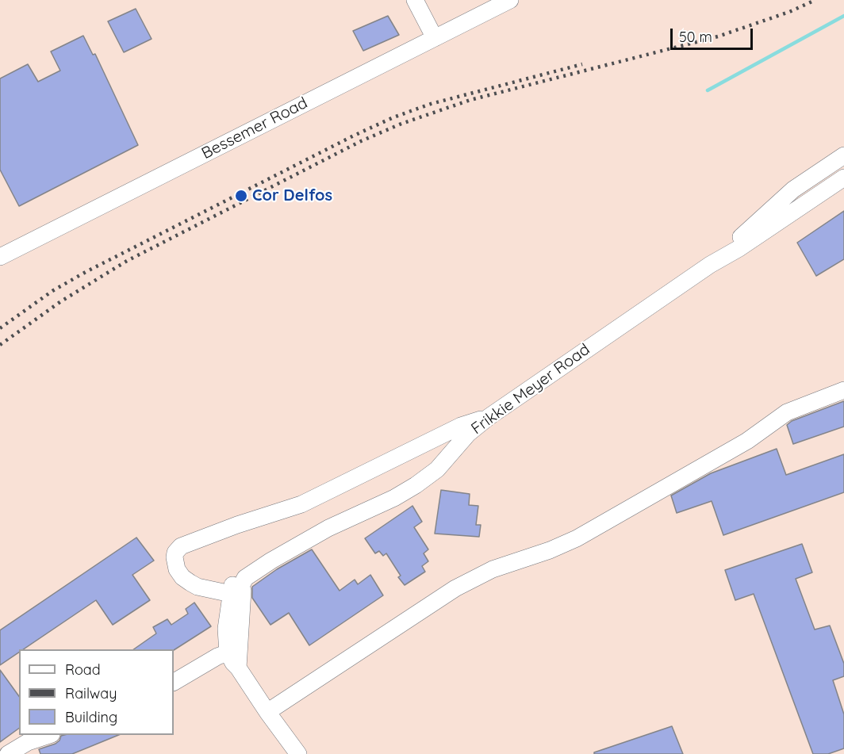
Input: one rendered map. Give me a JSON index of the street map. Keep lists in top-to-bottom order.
{
  "streets": {
    "street": ["Bessemer Road", "Frikkie Meyer Road"]
  },
  "places": ["Cor Delfos"],
  "legend": ["Road", "Railway", "Building"],
  "scale_bar": "50 m"
}
